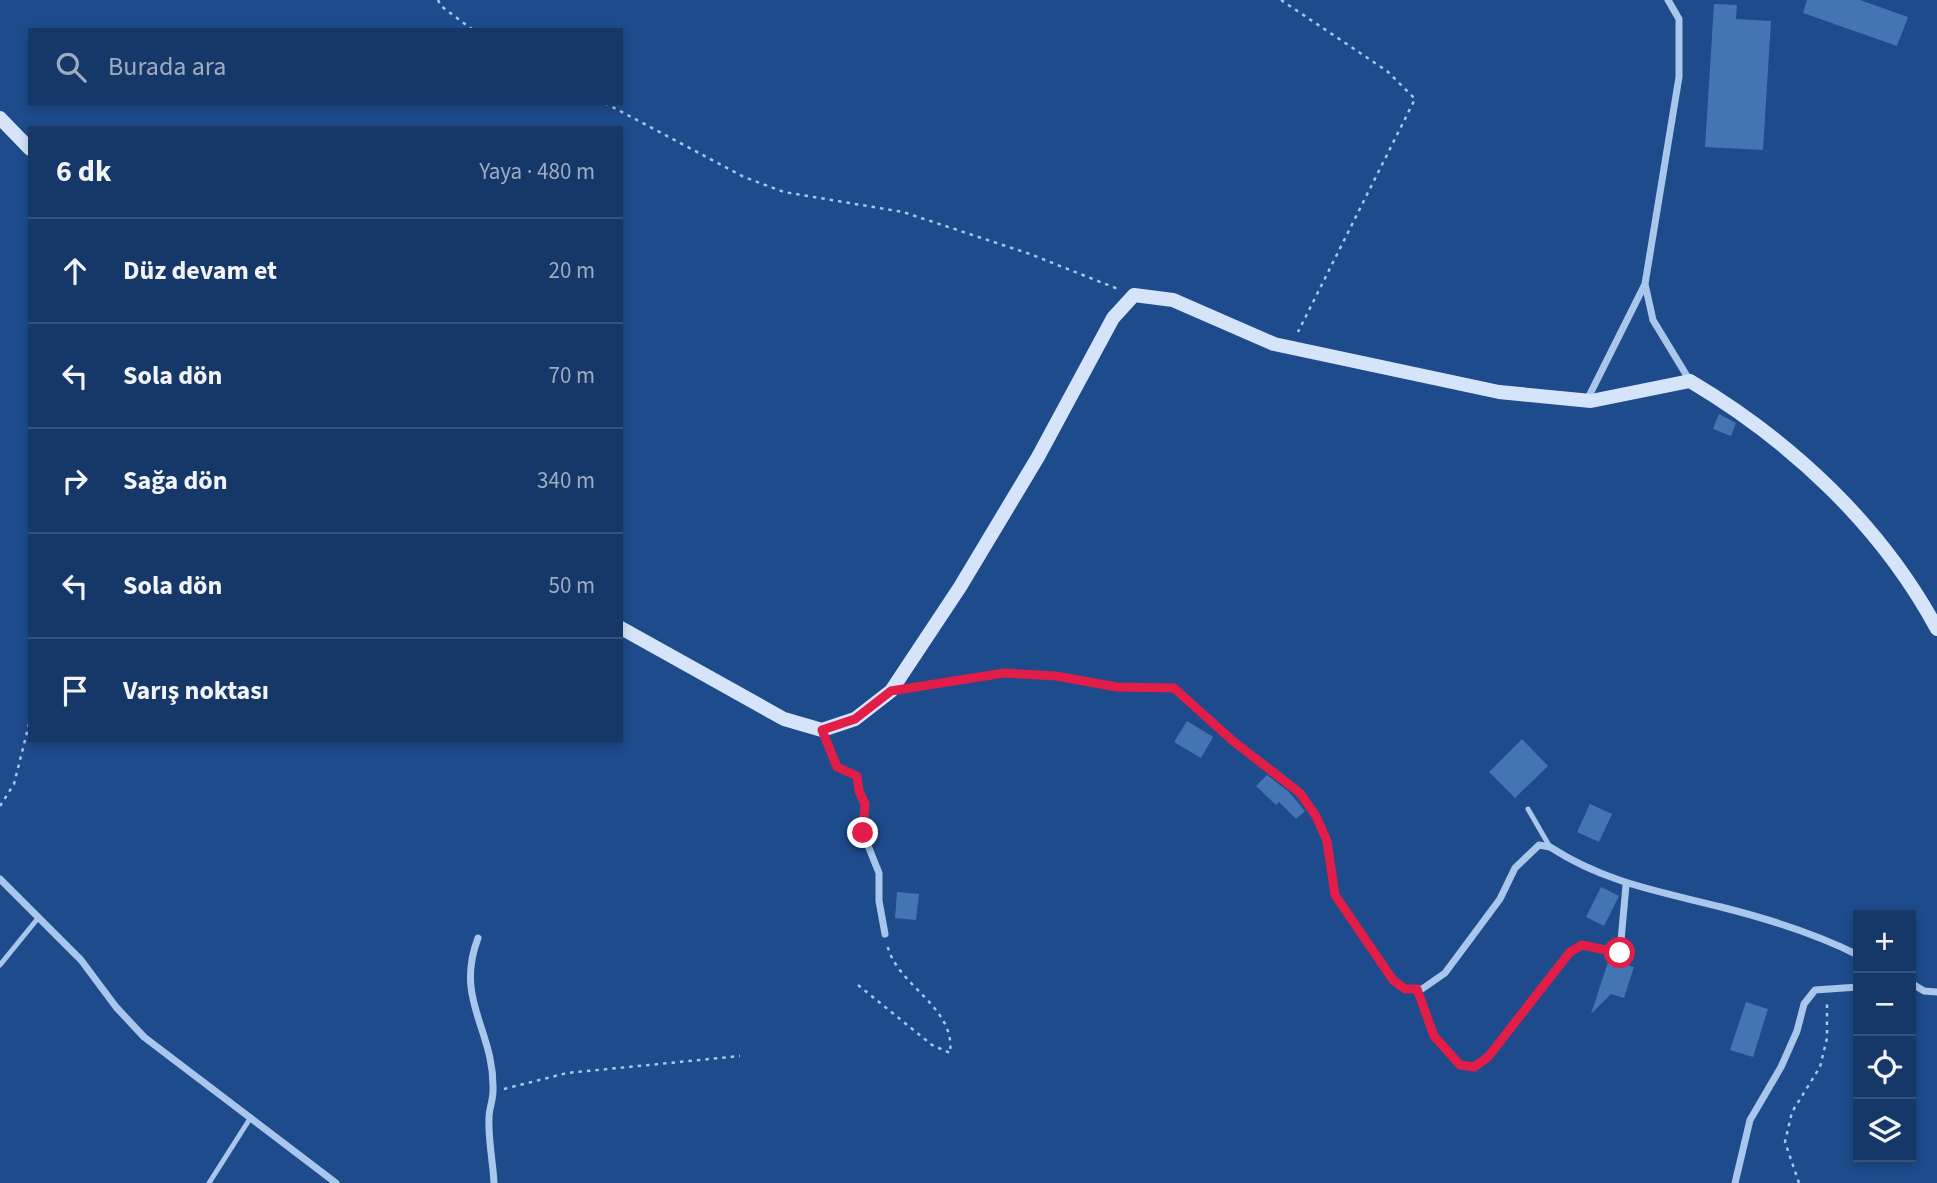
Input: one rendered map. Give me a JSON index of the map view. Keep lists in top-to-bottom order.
{
  "page": {
    "search": "Burada ara",
    "heading": ["6 dk", "Yaya · 480 m"],
    "list": [
      ["Düz devam et", "20 m"],
      ["Sola dön", "70 m"],
      ["Sağa dön", "340 m"],
      ["Sola dön", "50 m"],
      "Varış noktası"
    ],
    "map_buttons": ["+", "−"]
  }
}
